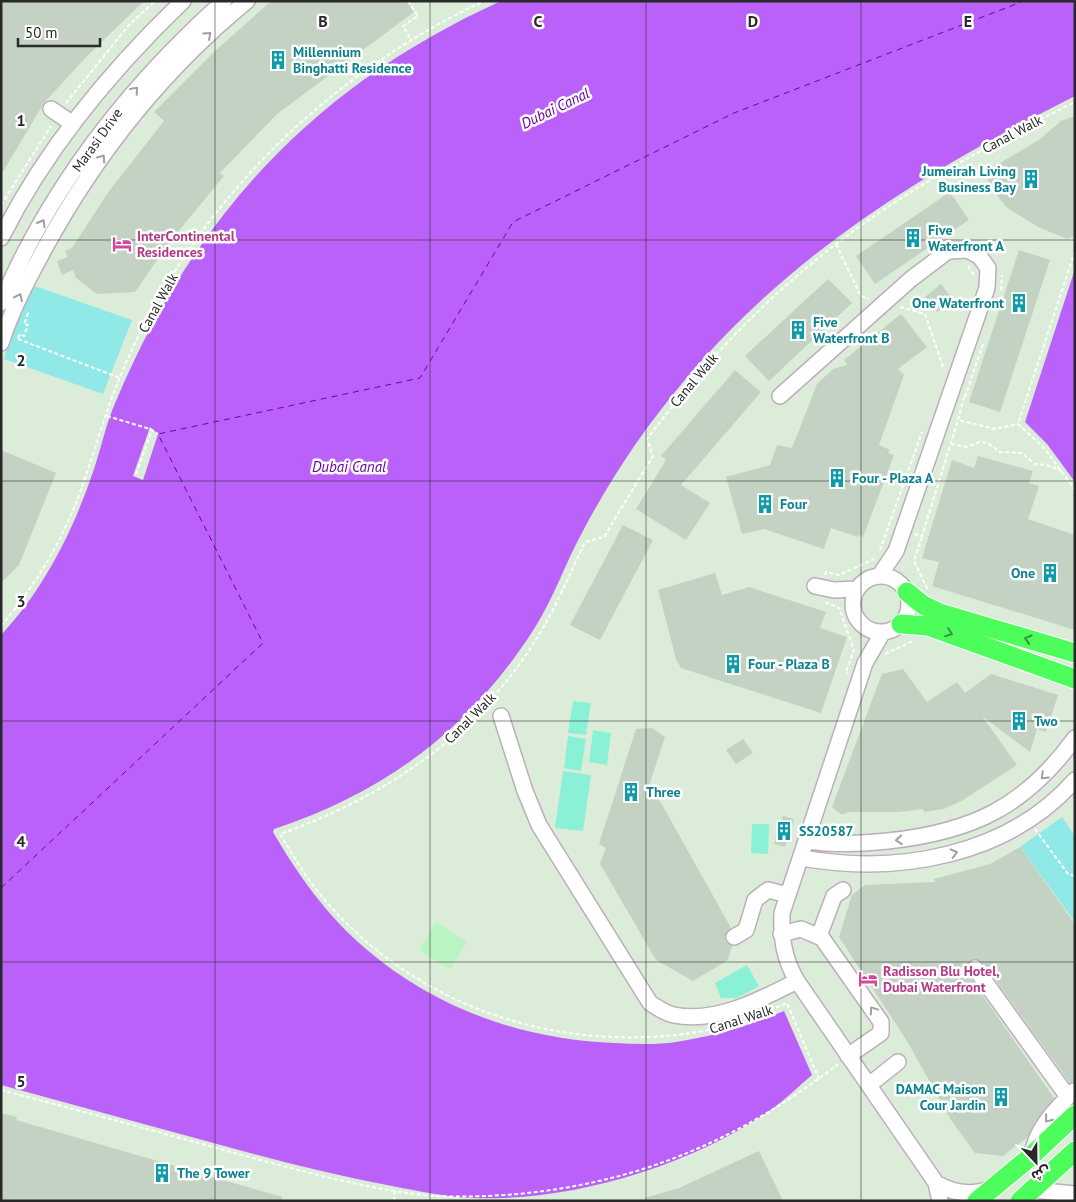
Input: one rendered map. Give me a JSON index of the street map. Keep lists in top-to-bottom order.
{
  "streets": {
    "street": ["Marasi Drive"],
    "path": ["Canal Walk"]
  },
  "water": ["Dubai Canal"],
  "places": {
    "building": [
      "Millennium Binghatti Residence",
      "Jumeirah Living Business Bay",
      "Five Waterfront A",
      "One Waterfront",
      "Five Waterfront B",
      "Four - Plaza A",
      "Four",
      "One",
      "Four - Plaza B",
      "Two",
      "Three",
      "SS20587",
      "DAMAC Maison Cour Jardin",
      "The 9 Tower"
    ],
    "hotel": ["InterContinental Residences", "Radisson Blu Hotel, Dubai Waterfront"]
  },
  "scale_bar": "50 m",
  "north": "bottom",
  "grid": {
    "columns": [
      "B",
      "C",
      "D",
      "E"
    ],
    "rows": [
      "1",
      "2",
      "3",
      "4",
      "5"
    ]
  }
}
